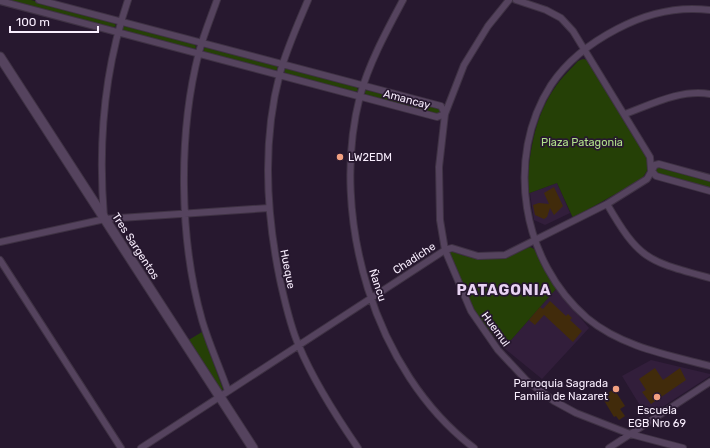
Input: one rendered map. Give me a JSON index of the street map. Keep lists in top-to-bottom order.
{
  "streets": {
    "street": [
      "Amancay",
      "Tres Sargentos",
      "Chadiche",
      "Hueque",
      "Ñancu",
      "Huemul"
    ]
  },
  "crossings": [
    ["Amancay", "Hueque"],
    ["Amancay", "Ñancu"],
    ["Amancay", "Huemul"],
    ["Tres Sargentos", "Chadiche"],
    ["Chadiche", "Hueque"],
    ["Chadiche", "Ñancu"],
    ["Chadiche", "Huemul"]
  ],
  "districts": ["PATAGONIA"],
  "parks": ["Plaza Patagonia"],
  "places": ["LW2EDM", "Parroquia Sagrada Familia de Nazaret", "Escuela EGB Nro 69"],
  "scale_bar": "100 m"
}
